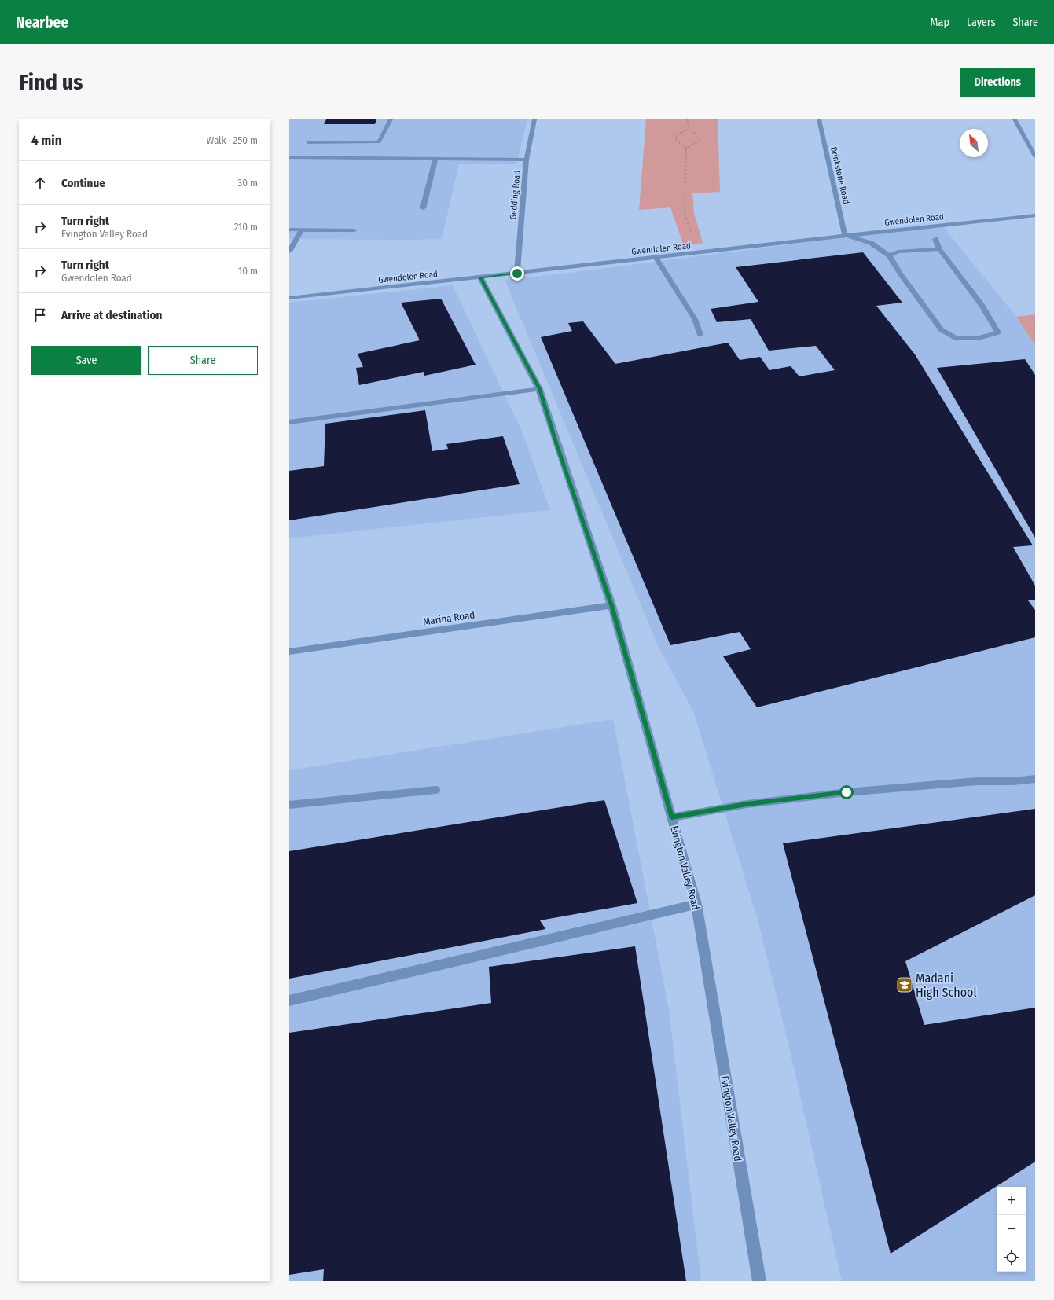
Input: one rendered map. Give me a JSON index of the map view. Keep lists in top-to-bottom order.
{
  "streets": {
    "street": [
      "Drinkstone Road",
      "Gedding Road",
      "Gwendolen Road",
      "Marina Road",
      "Evington Valley Road"
    ]
  },
  "crossings": [
    ["Drinkstone Road", "Gwendolen Road"],
    ["Gedding Road", "Gwendolen Road"],
    ["Gwendolen Road", "Evington Valley Road"],
    ["Marina Road", "Evington Valley Road"]
  ],
  "places": {
    "school or university": ["Madani High School"]
  },
  "north": "top left",
  "page": {
    "header": "Nearbee",
    "nav": ["Map", "Layers", "Share"],
    "buttons": [
      "Directions",
      ["Save", "Share"]
    ],
    "title": "Find us",
    "heading": ["4 min", "Walk · 250 m"],
    "list": [
      ["Continue", "30 m"],
      ["Turn right", "Evington Valley Road", "210 m"],
      ["Turn right", "Gwendolen Road", "10 m"],
      "Arrive at destination"
    ],
    "map_buttons": ["+", "−"]
  }
}
